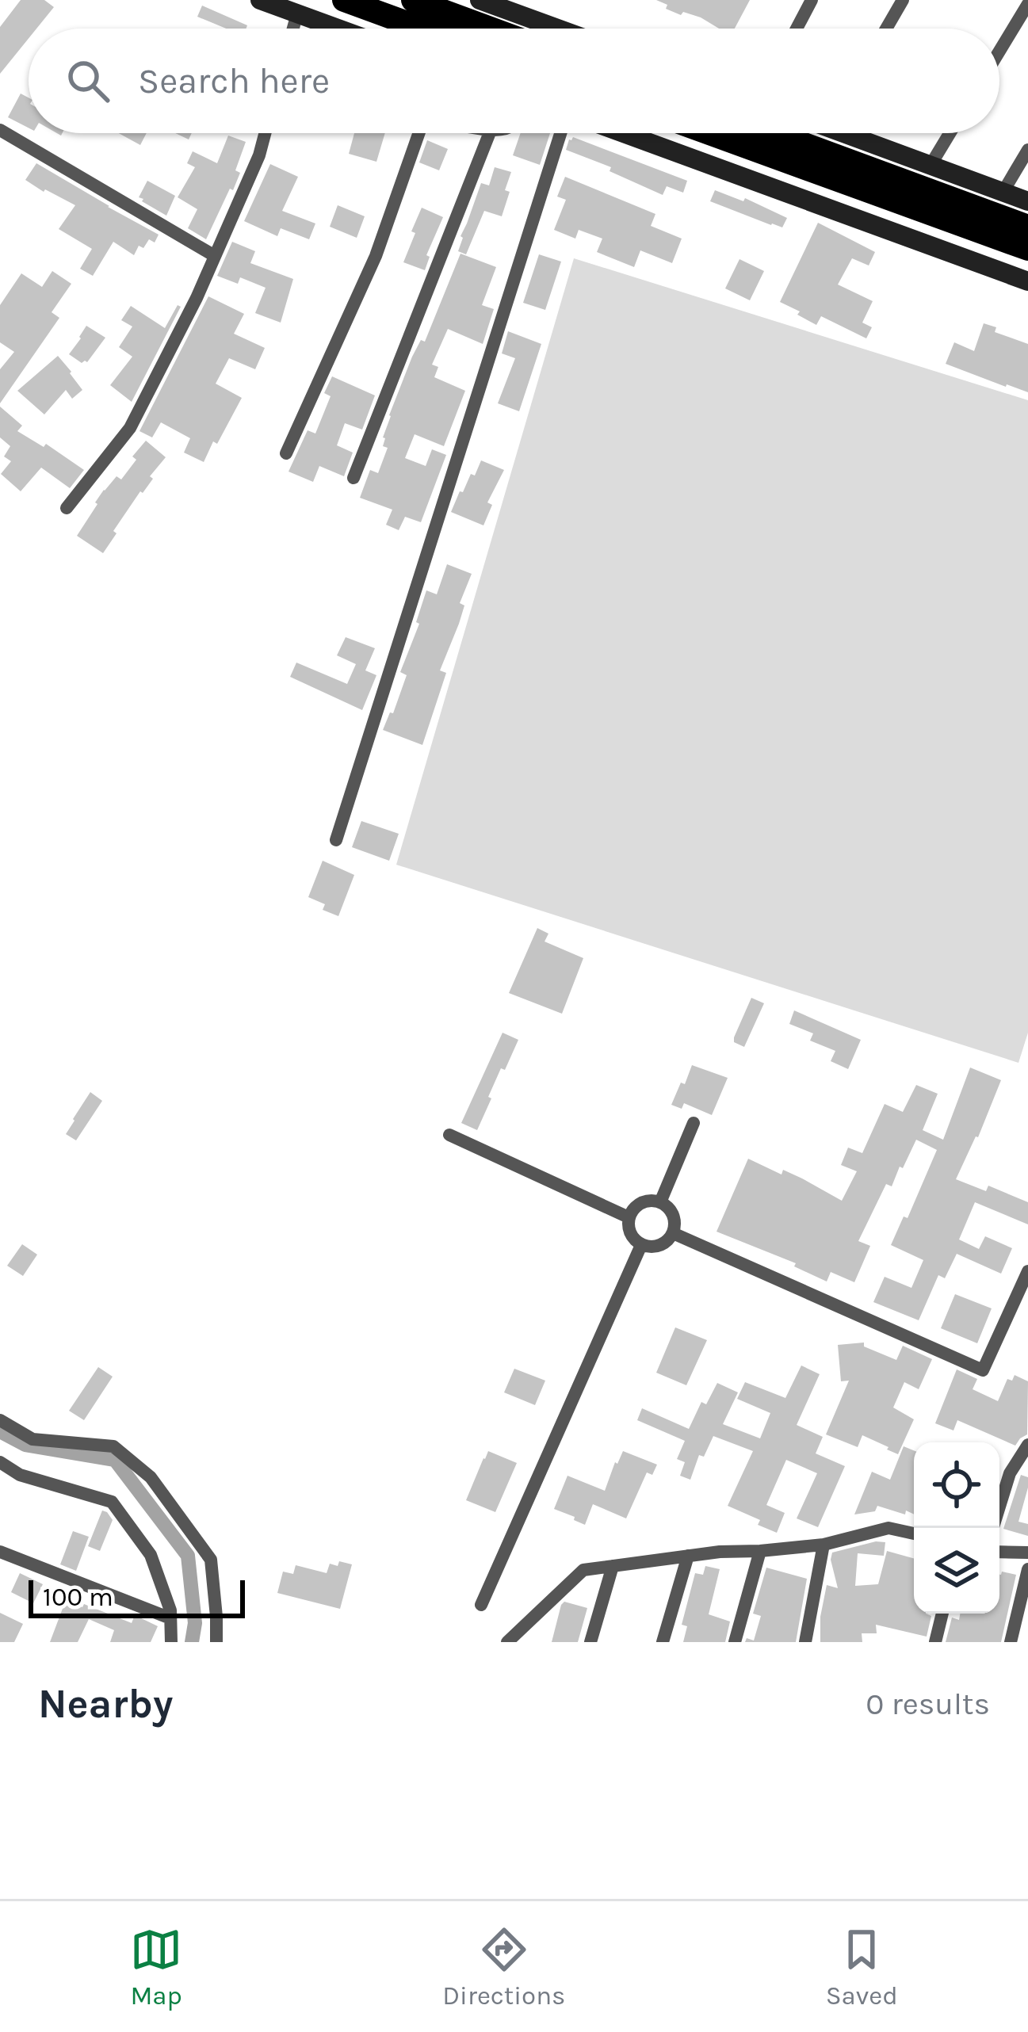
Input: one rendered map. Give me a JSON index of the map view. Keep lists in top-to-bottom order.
{
  "scale_bar": "100 m",
  "page": {
    "search": "Search here",
    "scale": "100 m",
    "heading": ["Nearby", "0 results"],
    "nav": ["Map", "Directions", "Saved"]
  }
}
